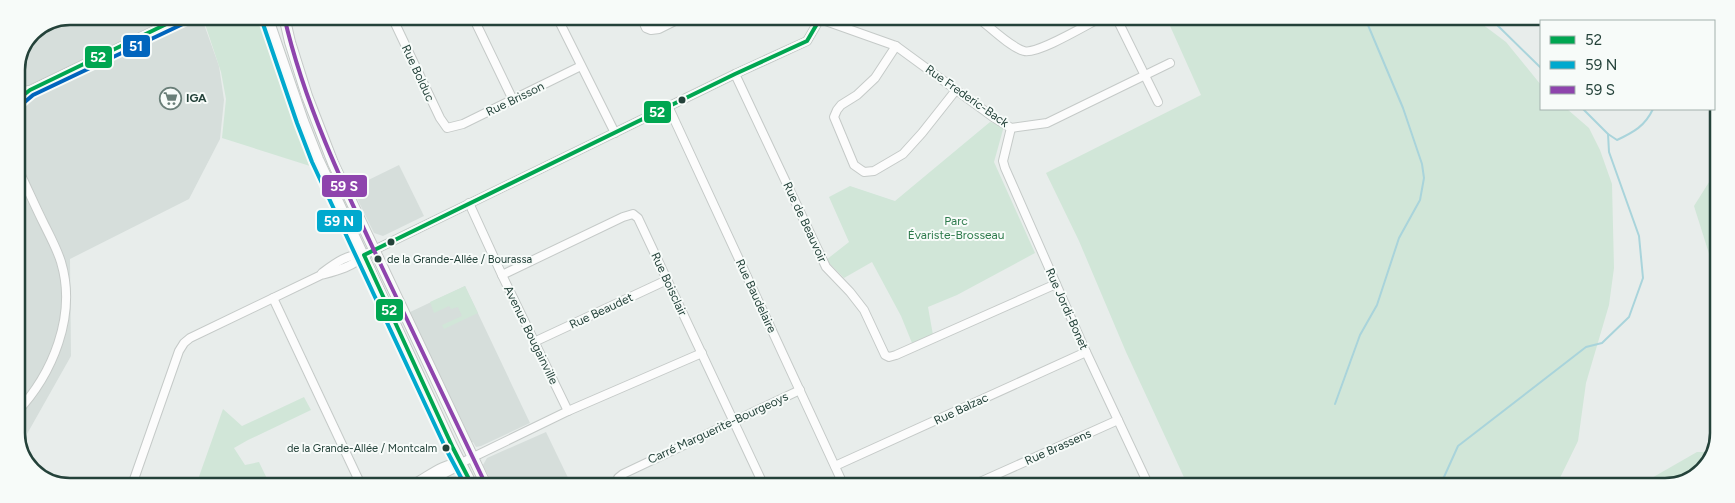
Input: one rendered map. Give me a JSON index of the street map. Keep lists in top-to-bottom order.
{
  "streets": {
    "street": [
      "Rue Bolduc",
      "Rue Frederic-Back",
      "Rue Brisson",
      "Rue de Beauvoir",
      "Rue Boisclair",
      "Rue Baudelaire",
      "Rue Jordi-Bonet",
      "Rue Beaudet",
      "Avenue Bougainville",
      "Rue Balzac",
      "Carré Marguerite-Bourgeoys",
      "Rue Brassens"
    ]
  },
  "crossings": [
    ["Rue Bolduc", "Rue Brisson"],
    ["Rue Frederic-Back", "Rue Jordi-Bonet"],
    ["Rue de Beauvoir", "Rue Jordi-Bonet"],
    ["Rue Boisclair", "Rue Beaudet"],
    ["Rue Boisclair", "Avenue Bougainville"],
    ["Rue Boisclair", "Carré Marguerite-Bourgeoys"],
    ["Rue Baudelaire", "Rue Balzac"],
    ["Rue Baudelaire", "Carré Marguerite-Bourgeoys"],
    ["Rue Jordi-Bonet", "Rue Balzac"],
    ["Rue Jordi-Bonet", "Rue Brassens"],
    ["Rue Beaudet", "Avenue Bougainville"]
  ],
  "parks": ["Parc Évariste-Brosseau"],
  "places": {
    "supermarket": ["IGA"],
    "other": ["de la Grande-Allée / Bourassa", "de la Grande-Allée / Montcalm"]
  },
  "lines": ["transit line 52", "transit line 51"],
  "legend": ["52", "59 N", "59 S"]
}
